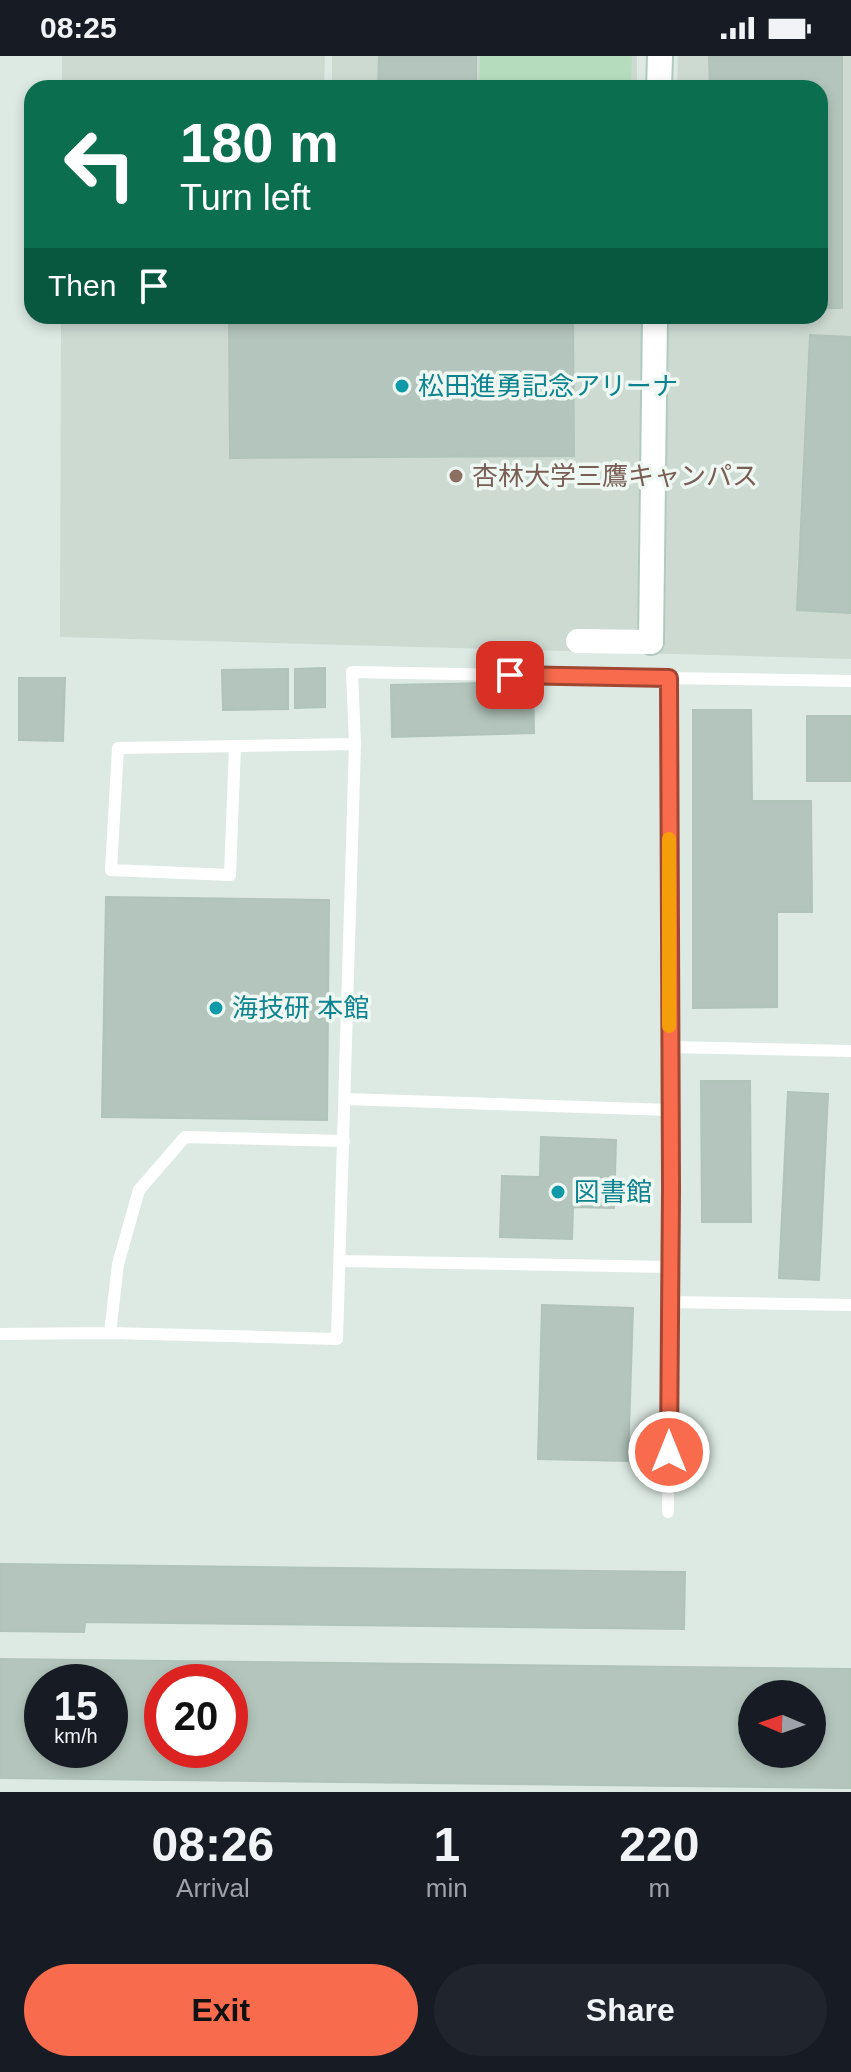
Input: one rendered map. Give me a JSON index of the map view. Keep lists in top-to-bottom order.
{
  "places": [
    "松田進勇記念アリーナ",
    "杏林大学三鷹キャンパス",
    "海技研 本館",
    "図書館"
  ],
  "north": "left",
  "page": {
    "status": "08:25",
    "turn": ["180 m", "Turn left"],
    "then": "Then",
    "speed": "15 km/h",
    "limit": "20",
    "eta": [
      "08:26",
      "Arrival",
      "1",
      "min",
      "220",
      "m"
    ],
    "buttons": ["Exit", "Share"]
  }
}
